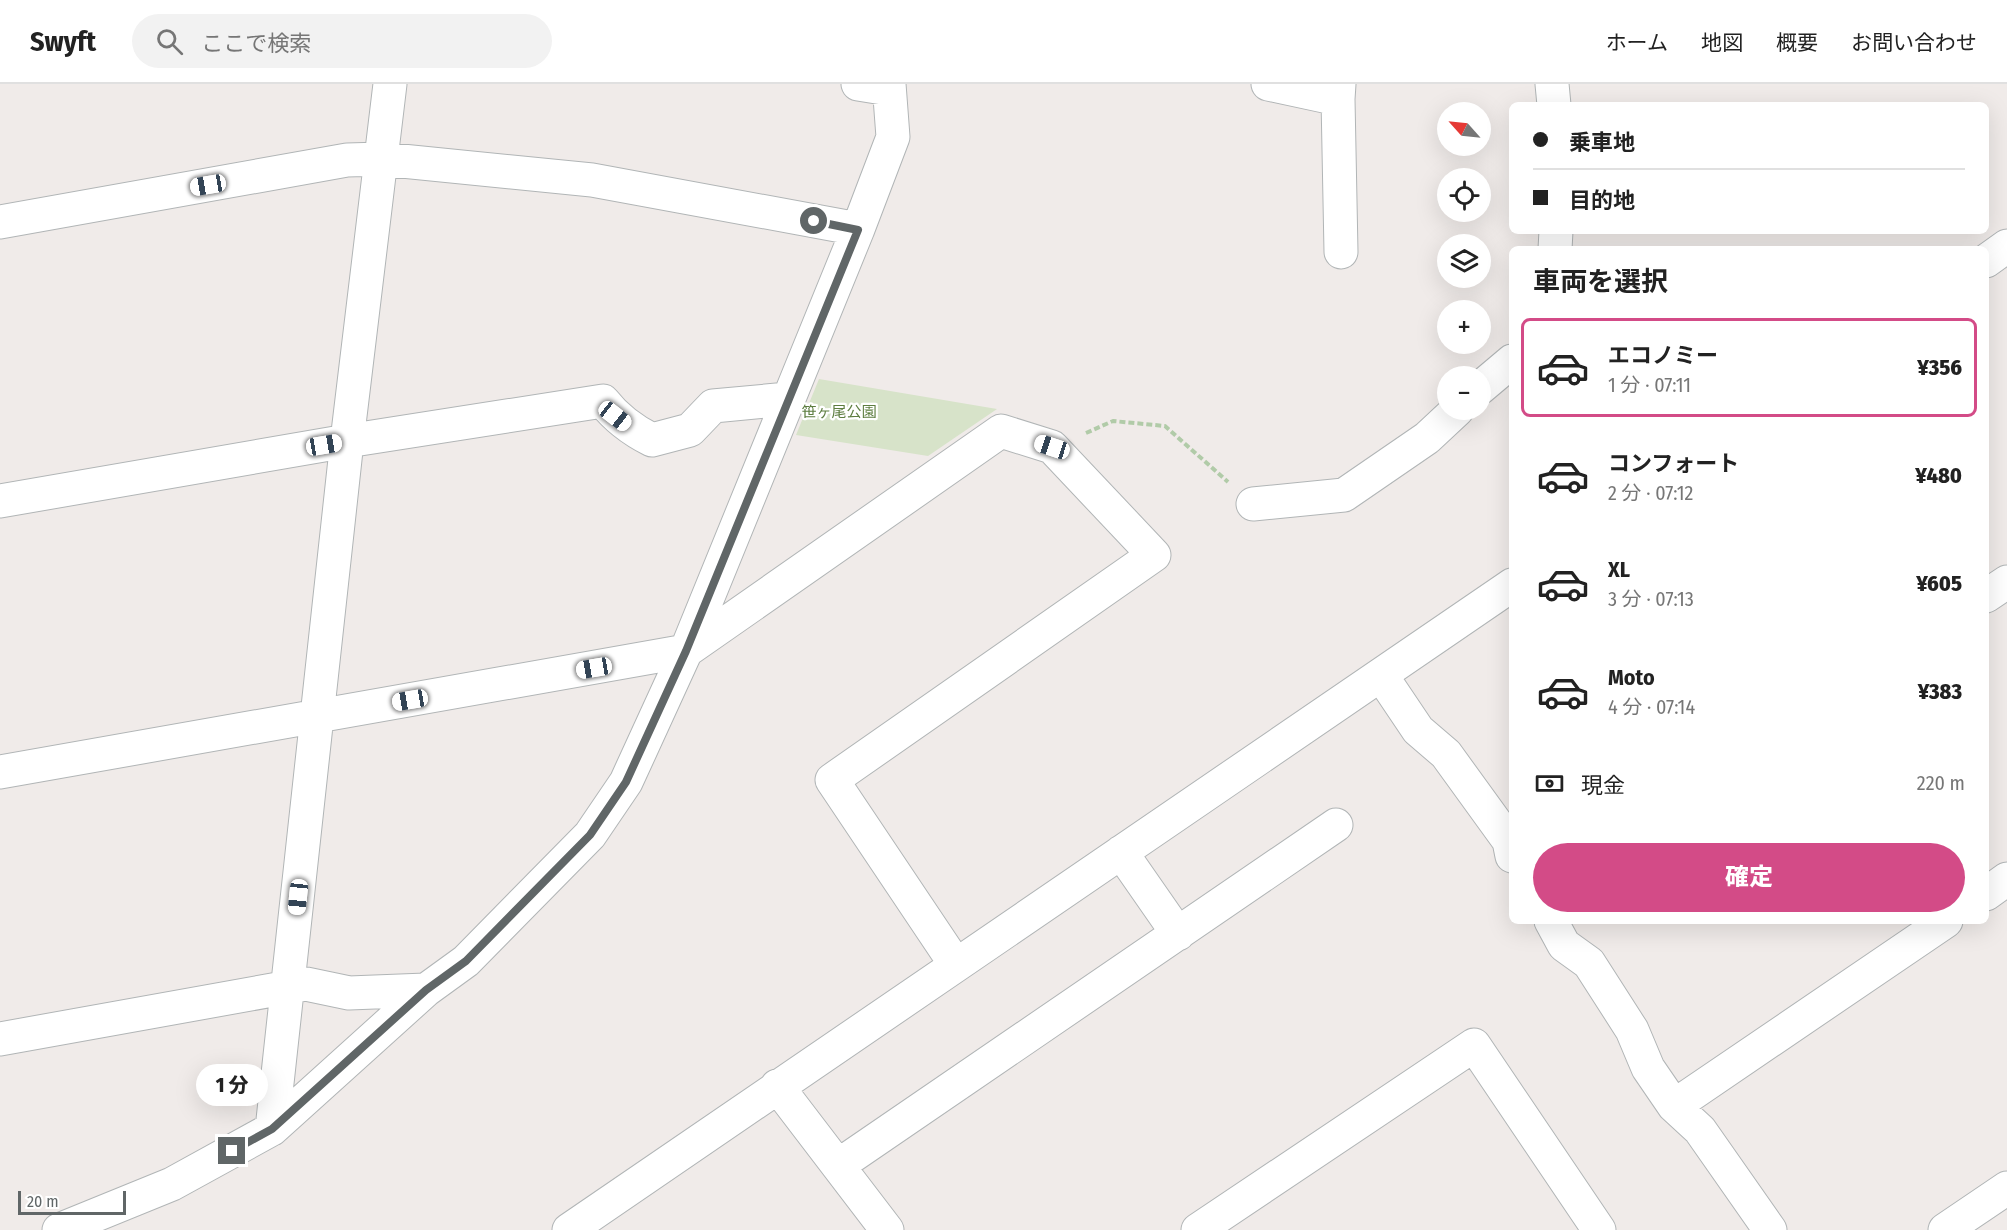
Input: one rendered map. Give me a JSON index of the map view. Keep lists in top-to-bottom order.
{
  "parks": ["笹ヶ尾公園"],
  "scale_bar": "20 m",
  "north": "top left",
  "page": {
    "header": "Swyft",
    "search": "ここで検索",
    "nav": [
      "ホーム",
      "地図",
      "概要",
      "お問い合わせ"
    ],
    "map_buttons": ["+", "−"],
    "banner": ["乗車地", "目的地"],
    "heading": "車両を選択",
    "list": [
      {
        "name": "エコノミー",
        "note": "1 分 · 07:11",
        "value": "¥356"
      },
      {
        "name": "コンフォート",
        "note": "2 分 · 07:12",
        "value": "¥480"
      },
      {
        "name": "XL",
        "note": "3 分 · 07:13",
        "value": "¥605"
      },
      {
        "name": "Moto",
        "note": "4 分 · 07:14",
        "value": "¥383"
      }
    ],
    "pay": ["現金", "220 m"],
    "buttons": "確定",
    "bubble": "1 分",
    "scale": "20 m"
  }
}
